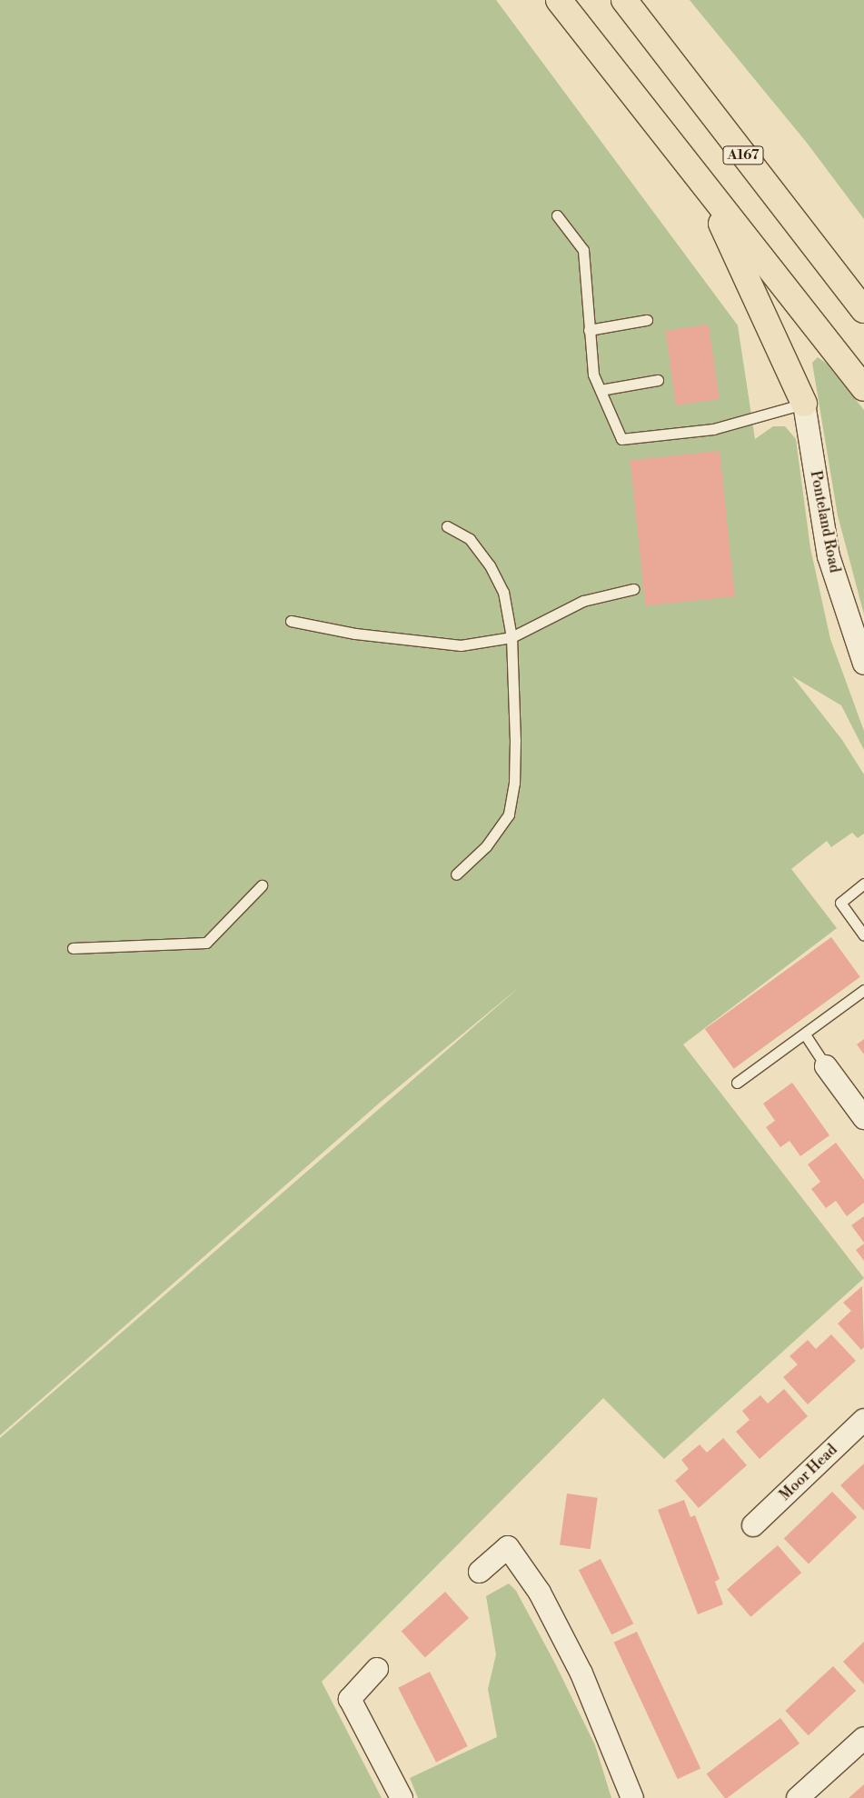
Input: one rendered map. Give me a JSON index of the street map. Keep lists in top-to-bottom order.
{
  "streets": {
    "highway": ["A167"],
    "street": ["Ponteland Road", "Moor Head"]
  }
}
